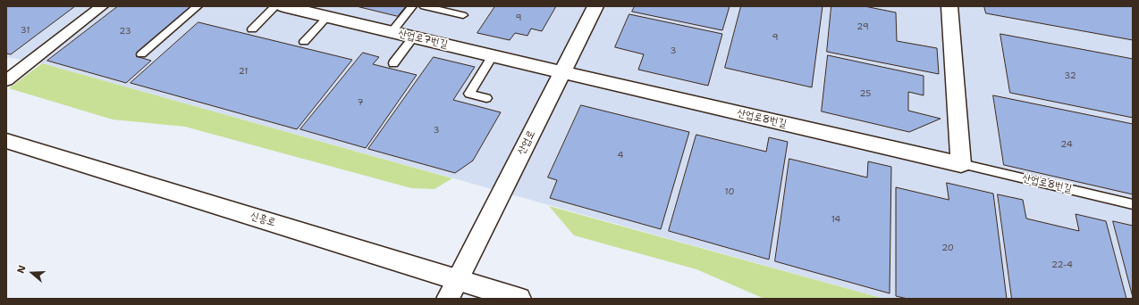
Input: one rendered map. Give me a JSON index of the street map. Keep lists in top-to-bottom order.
{
  "streets": {
    "street": [
      "산업로7번길",
      "산업로8번길",
      "산업로",
      "신흥로"
    ]
  },
  "crossings": [
    ["산업로7번길", "산업로8번길"],
    ["산업로7번길", "산업로"],
    ["산업로8번길", "산업로"],
    ["산업로", "신흥로"]
  ],
  "house_numbers": [
    "9",
    "29",
    "31",
    "23",
    "9",
    "3",
    "21",
    "32",
    "25",
    "7",
    "3",
    "24",
    "4",
    "10",
    "14",
    "20",
    "22-4"
  ],
  "north": "left"
}
